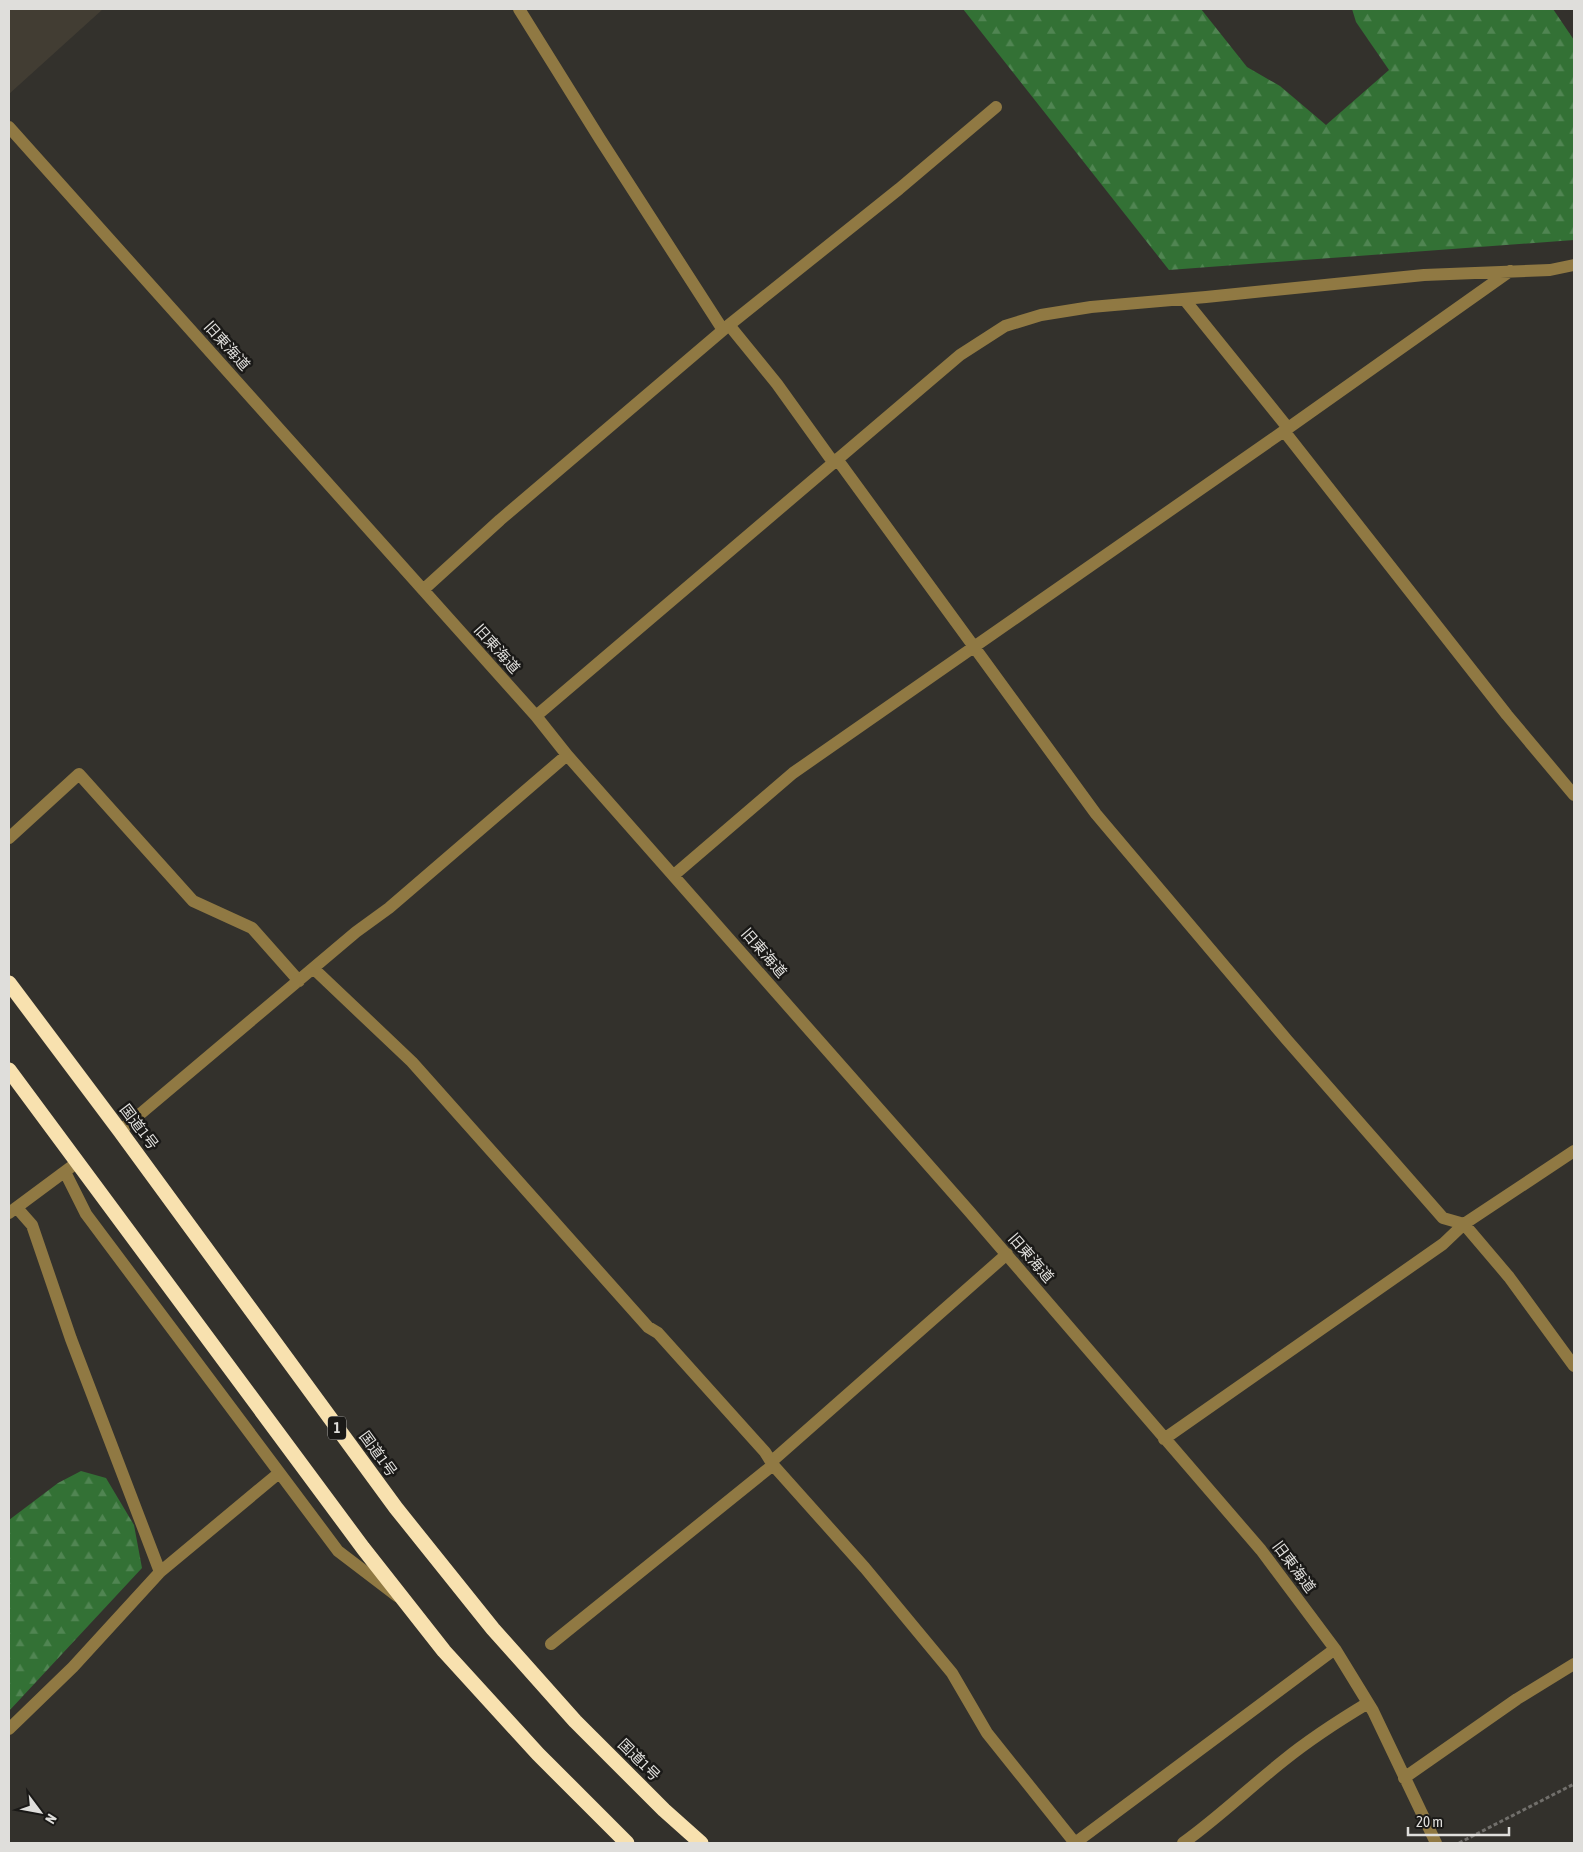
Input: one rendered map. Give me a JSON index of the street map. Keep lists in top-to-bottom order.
{
  "streets": {
    "highway": ["国道1号", "1"],
    "street": ["旧東海道"]
  },
  "scale_bar": "20 m",
  "north": "bottom right"
}
